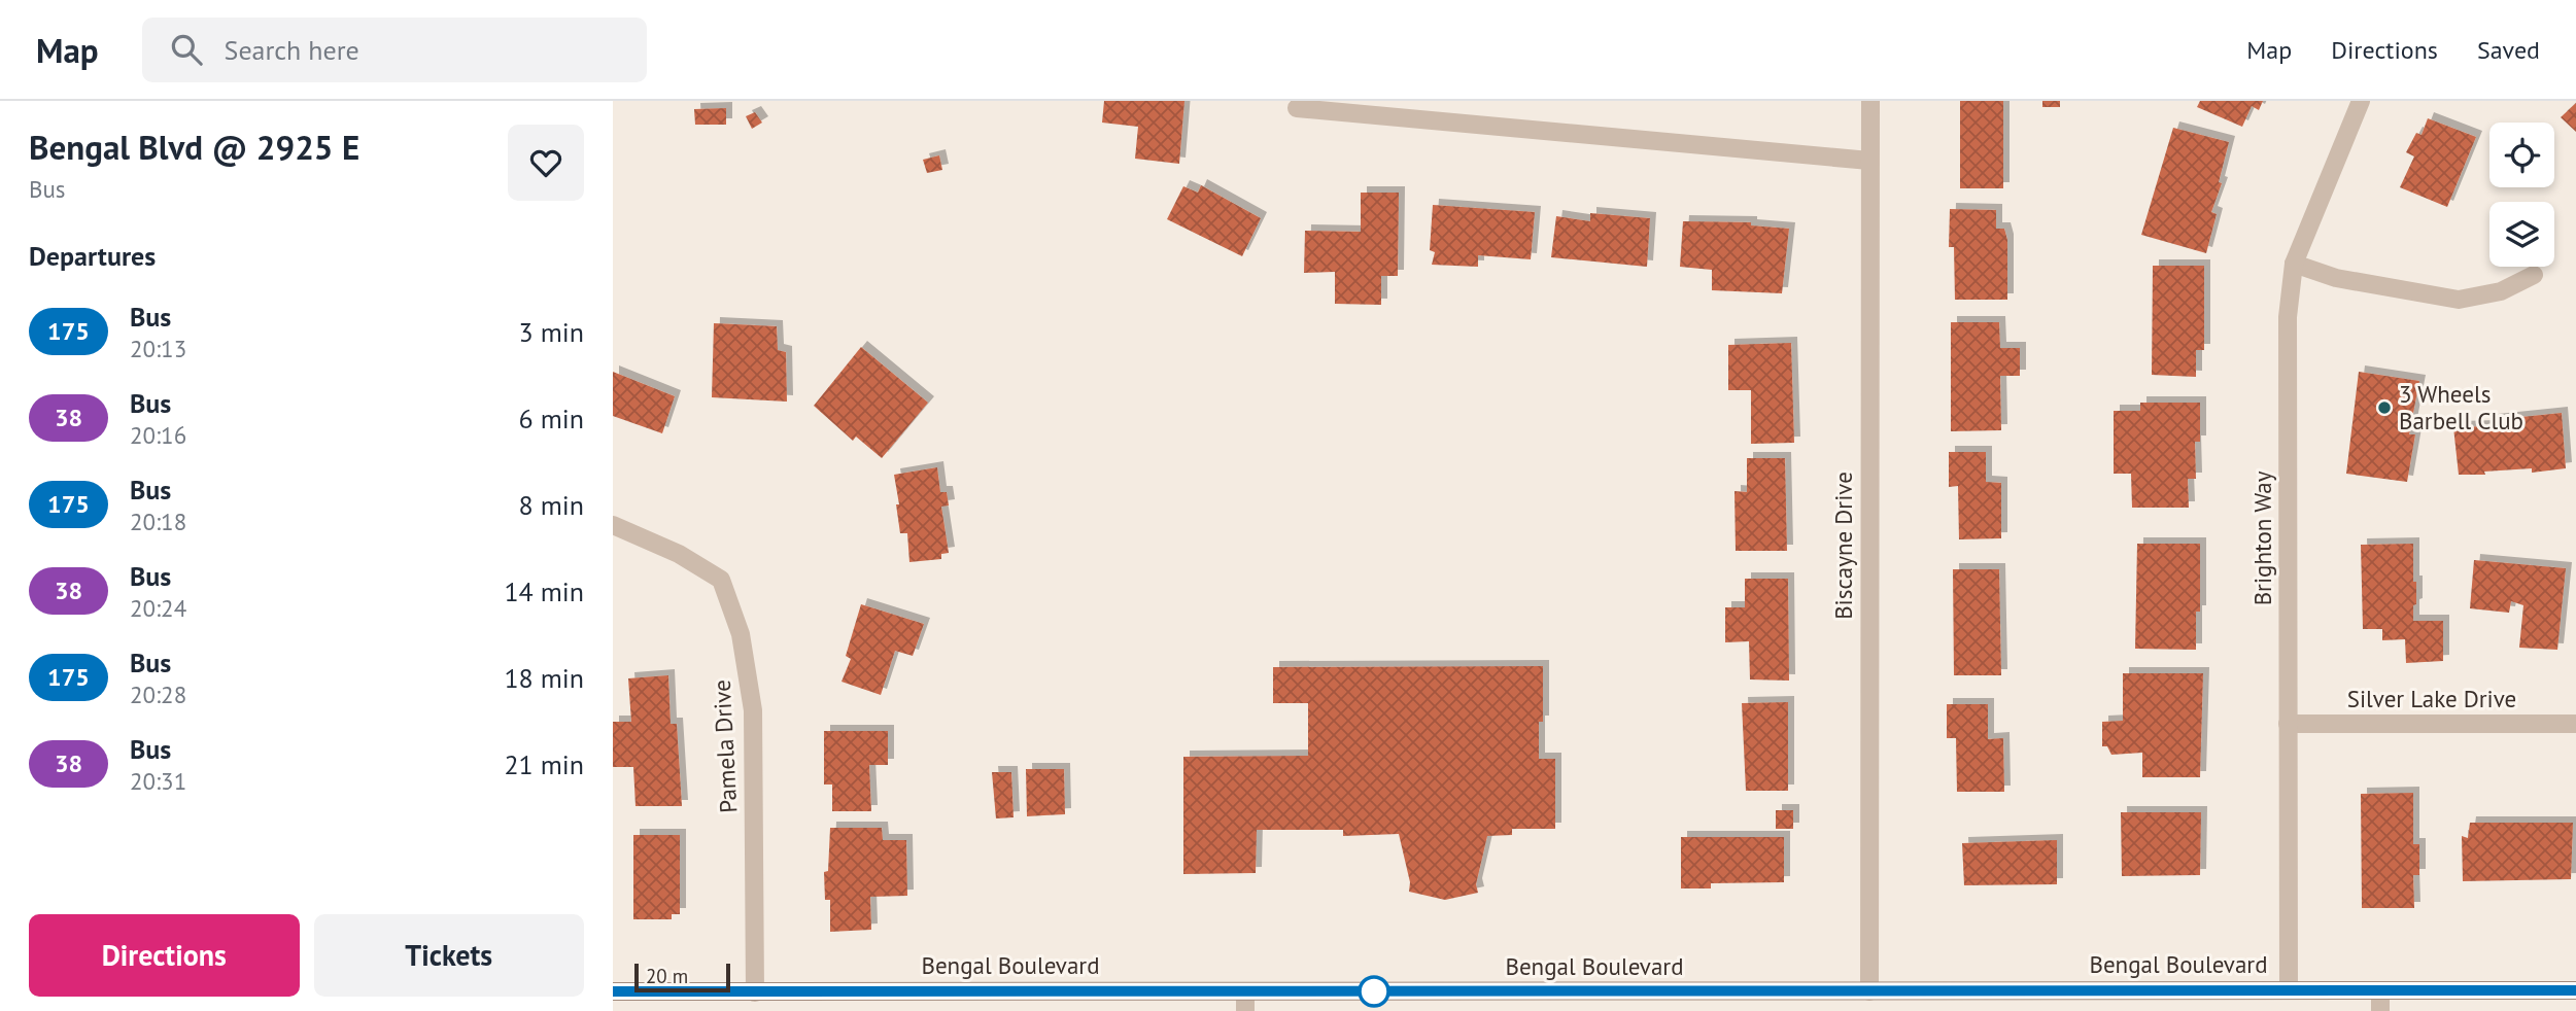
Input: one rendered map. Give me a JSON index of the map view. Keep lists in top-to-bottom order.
{
  "streets": {
    "main road": ["Bengal Boulevard"],
    "street": [
      "Brighton Way",
      "Biscayne Drive",
      "Silver Lake Drive",
      "Pamela Drive"
    ]
  },
  "crossings": [
    ["Brighton Way", "Silver Lake Drive"],
    ["Brighton Way", "Bengal Boulevard"],
    ["Biscayne Drive", "Bengal Boulevard"],
    ["Pamela Drive", "Bengal Boulevard"]
  ],
  "places": ["3 Wheels Barbell Club"],
  "lines": ["bus line 175"],
  "scale_bar": "20 m",
  "page": {
    "header": "Map",
    "search": "Search here",
    "nav": ["Map", "Directions", "Saved"],
    "heading": [
      ["Bengal Blvd @ 2925 E", "Bus"],
      "Departures"
    ],
    "list": [
      {
        "mark": "175",
        "name": "Bus",
        "note": "20:13",
        "value": "3 min"
      },
      {
        "mark": "38",
        "name": "Bus",
        "note": "20:16",
        "value": "6 min"
      },
      {
        "mark": "175",
        "name": "Bus",
        "note": "20:18",
        "value": "8 min"
      },
      {
        "mark": "38",
        "name": "Bus",
        "note": "20:24",
        "value": "14 min"
      },
      {
        "mark": "175",
        "name": "Bus",
        "note": "20:28",
        "value": "18 min"
      },
      {
        "mark": "38",
        "name": "Bus",
        "note": "20:31",
        "value": "21 min"
      }
    ],
    "buttons": ["Directions", "Tickets"],
    "scale": "20 m"
  }
}
